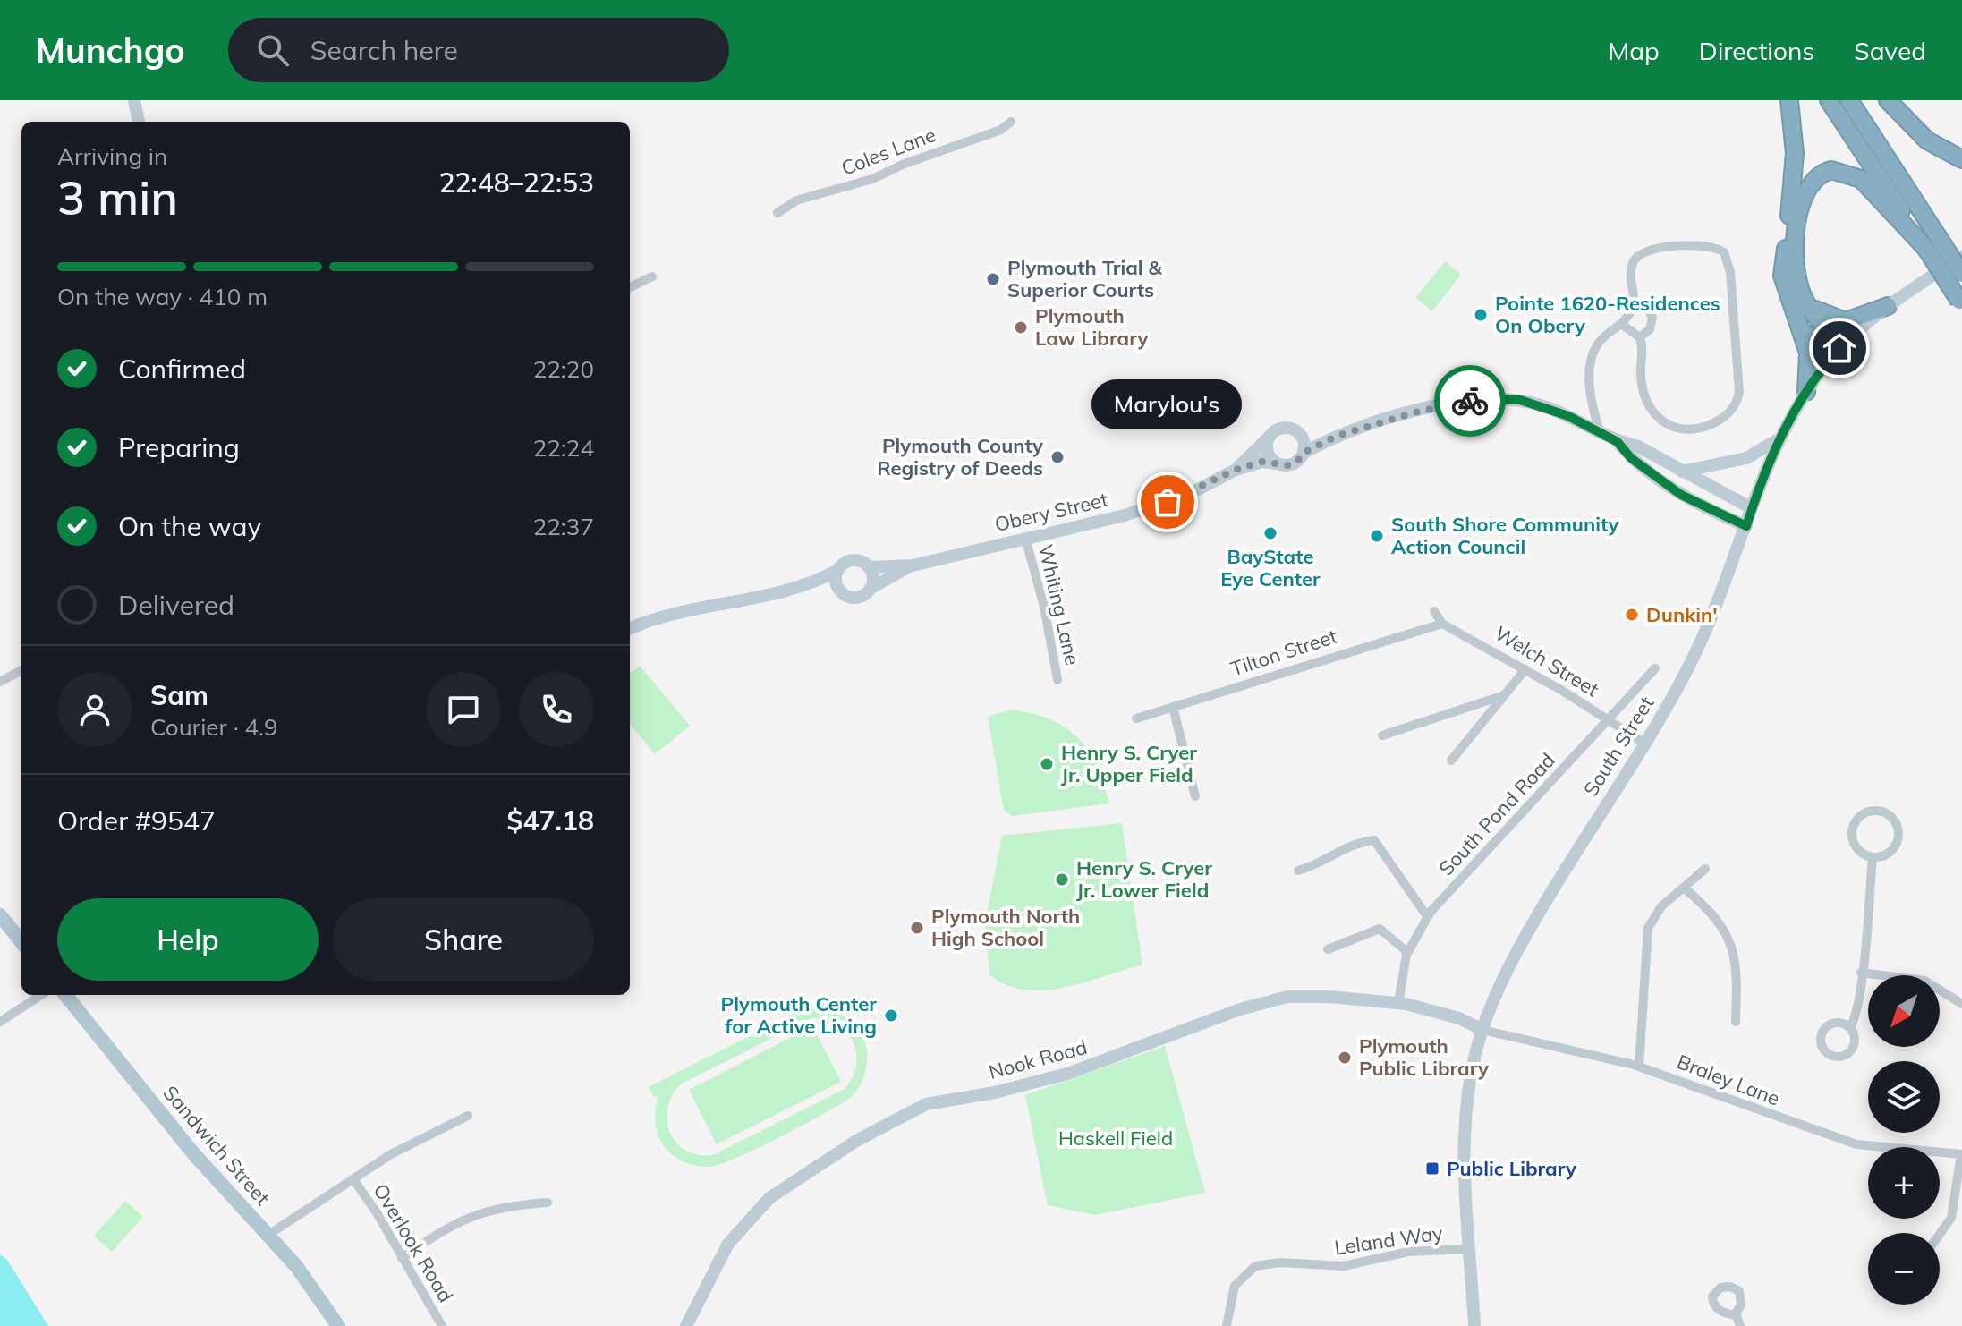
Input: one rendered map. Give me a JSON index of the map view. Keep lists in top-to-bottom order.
{
  "streets": {
    "main road": [
      "Obery Street",
      "South Street",
      "Nook Road",
      "Sandwich Street"
    ],
    "street": [
      "Coles Lane",
      "Whiting Lane",
      "Tilton Street",
      "Welch Street",
      "South Pond Road",
      "Braley Lane",
      "Leland Way",
      "Overlook Road"
    ]
  },
  "crossings": [
    ["Obery Street", "Whiting Lane"],
    ["Obery Street", "South Street"],
    ["Tilton Street", "Welch Street"],
    ["Welch Street", "South Street"],
    ["Welch Street", "South Pond Road"],
    ["South Street", "Nook Road"],
    ["South Street", "Braley Lane"],
    ["South Street", "Leland Way"],
    ["South Pond Road", "Nook Road"],
    ["Nook Road", "Braley Lane"]
  ],
  "parks": ["Haskell Field"],
  "places": {
    "other": [
      "Plymouth Trial & Superior Courts",
      "Pointe 1620-Residences On Obery",
      "Plymouth Law Library",
      "Plymouth County Registry of Deeds",
      "Marylou's",
      "BayState Eye Center",
      "South Shore Community Action Council",
      "Dunkin'",
      "Henry S. Cryer Jr. Upper Field",
      "Henry S. Cryer Jr. Lower Field",
      "Plymouth North High School",
      "Plymouth Center for Active Living",
      "Plymouth Public Library"
    ],
    "transit": ["Public Library"]
  },
  "north": "bottom left",
  "page": {
    "header": "Munchgo",
    "search": "Search here",
    "nav": ["Map", "Directions", "Saved"],
    "heading": ["3 min", "Arriving in", "22:48–22:53"],
    "panel": [
      "Sam",
      "Courier · 4.9",
      "Order #9547",
      "$47.18"
    ],
    "bar": "On the way · 410 m",
    "list": [
      ["Confirmed", "22:20"],
      ["Preparing", "22:24"],
      ["On the way", "22:37"],
      "Delivered"
    ],
    "bubble": "Marylou's",
    "buttons": ["Help", "Share"],
    "map_buttons": ["+", "−"]
  }
}
